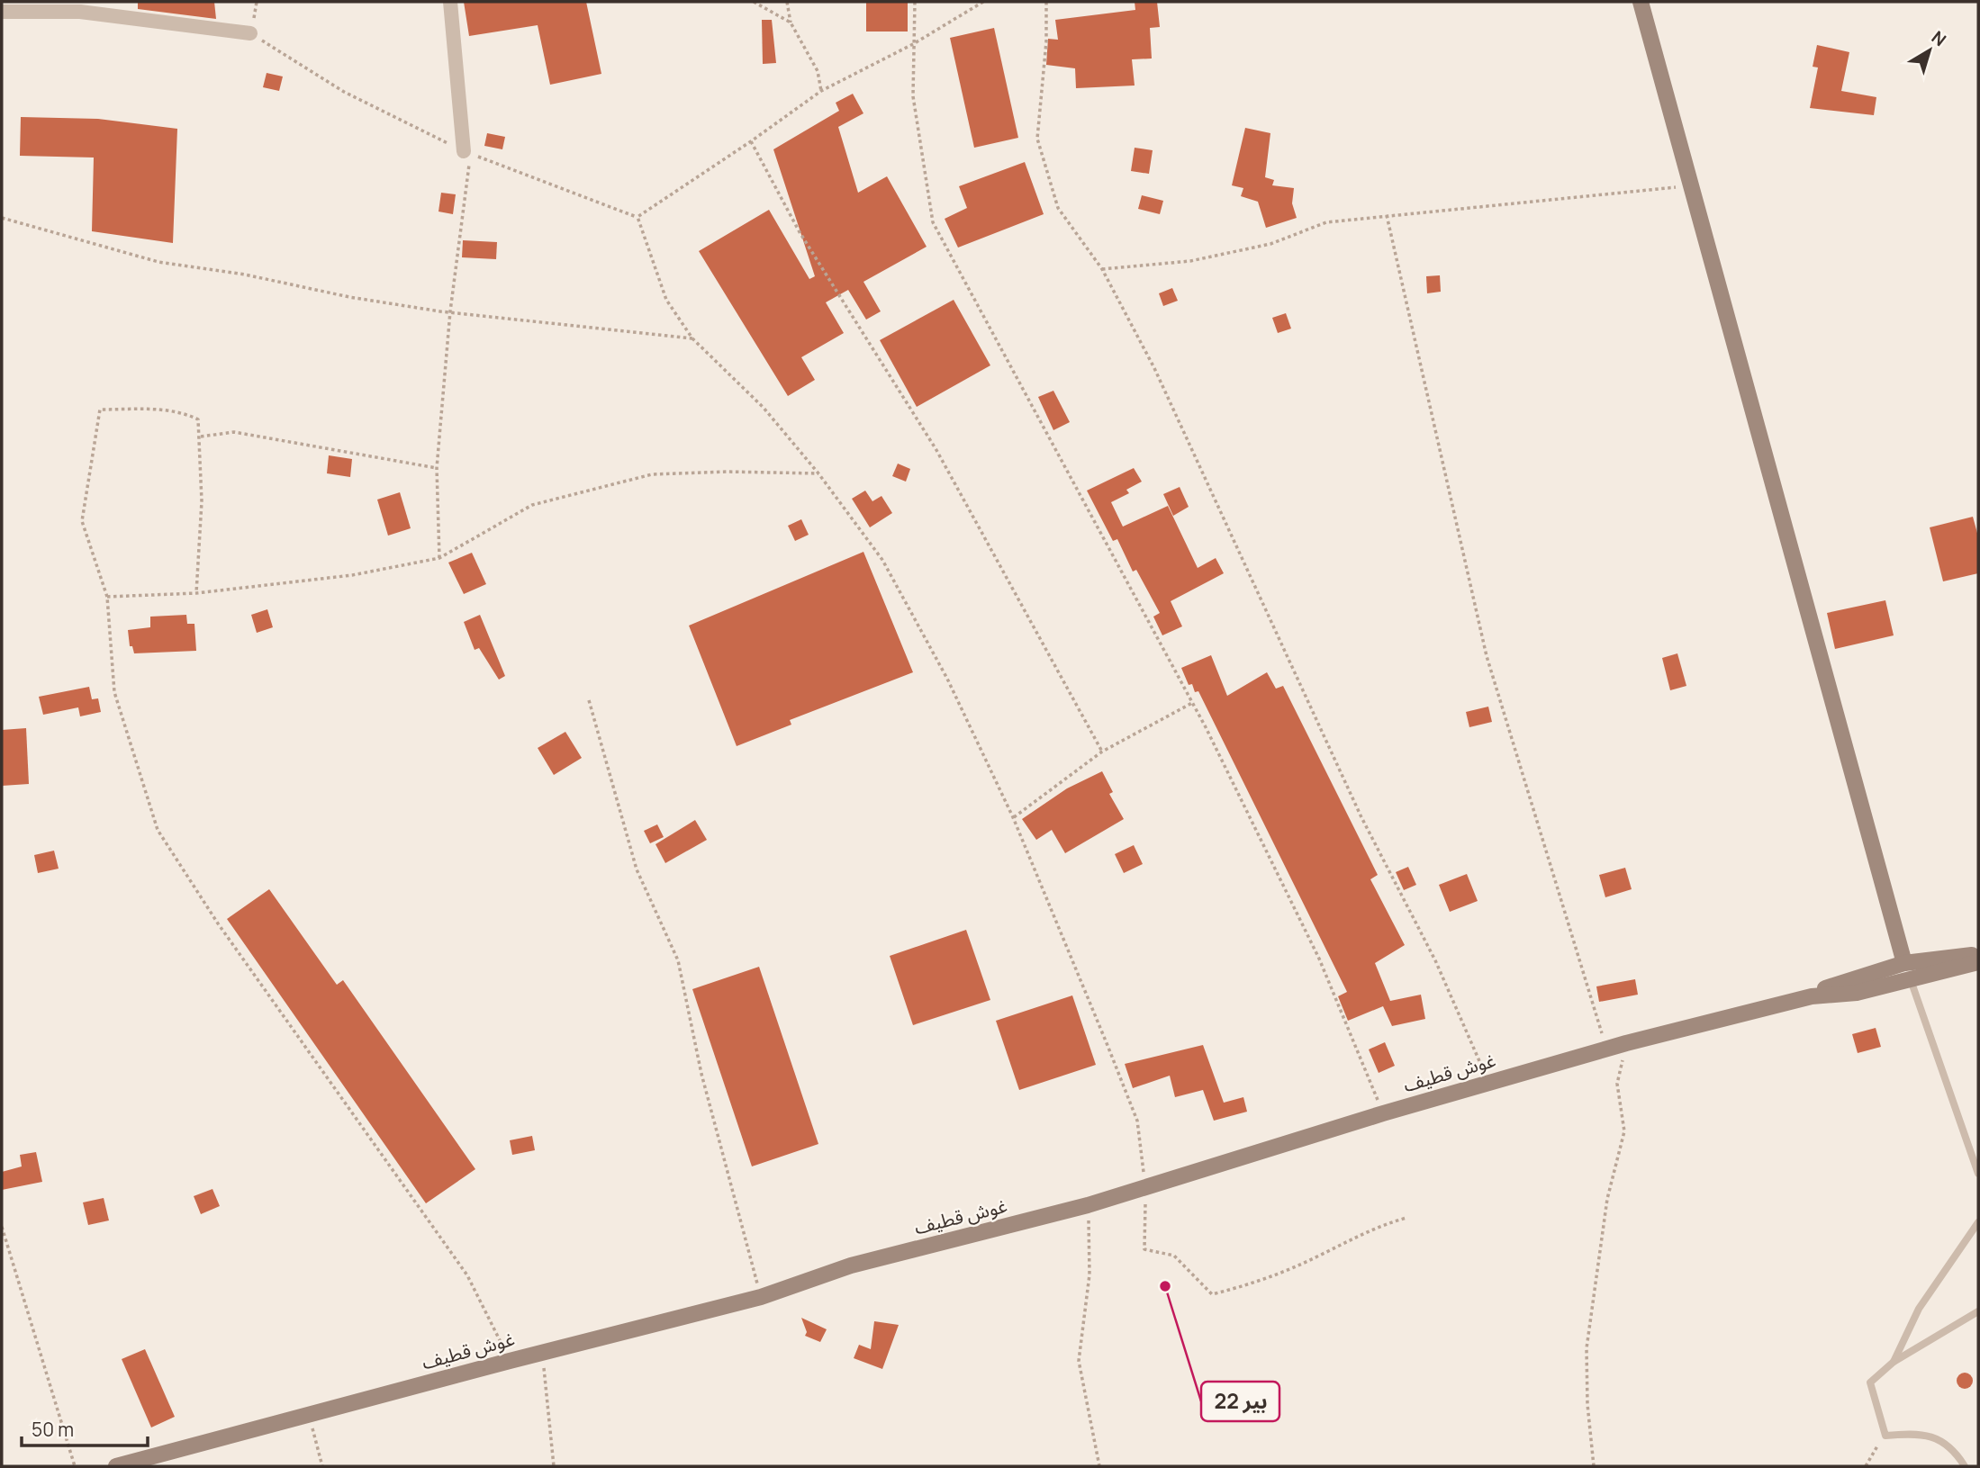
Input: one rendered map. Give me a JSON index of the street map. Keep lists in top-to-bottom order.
{
  "streets": {
    "main road": ["غوش قطيف"]
  },
  "places": ["بير 22"],
  "scale_bar": "50 m",
  "north": "top right"
}
